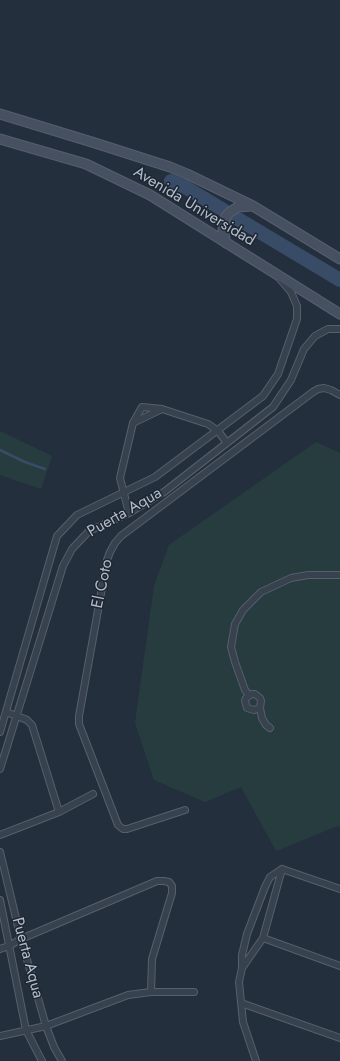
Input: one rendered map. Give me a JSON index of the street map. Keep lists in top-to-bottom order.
{
  "streets": {
    "main road": ["Avenida Universidad"],
    "street": ["Puerta Aqua", "El Coto"]
  },
  "crossings": [
    ["Avenida Universidad", "Puerta Aqua"]
  ]
}
